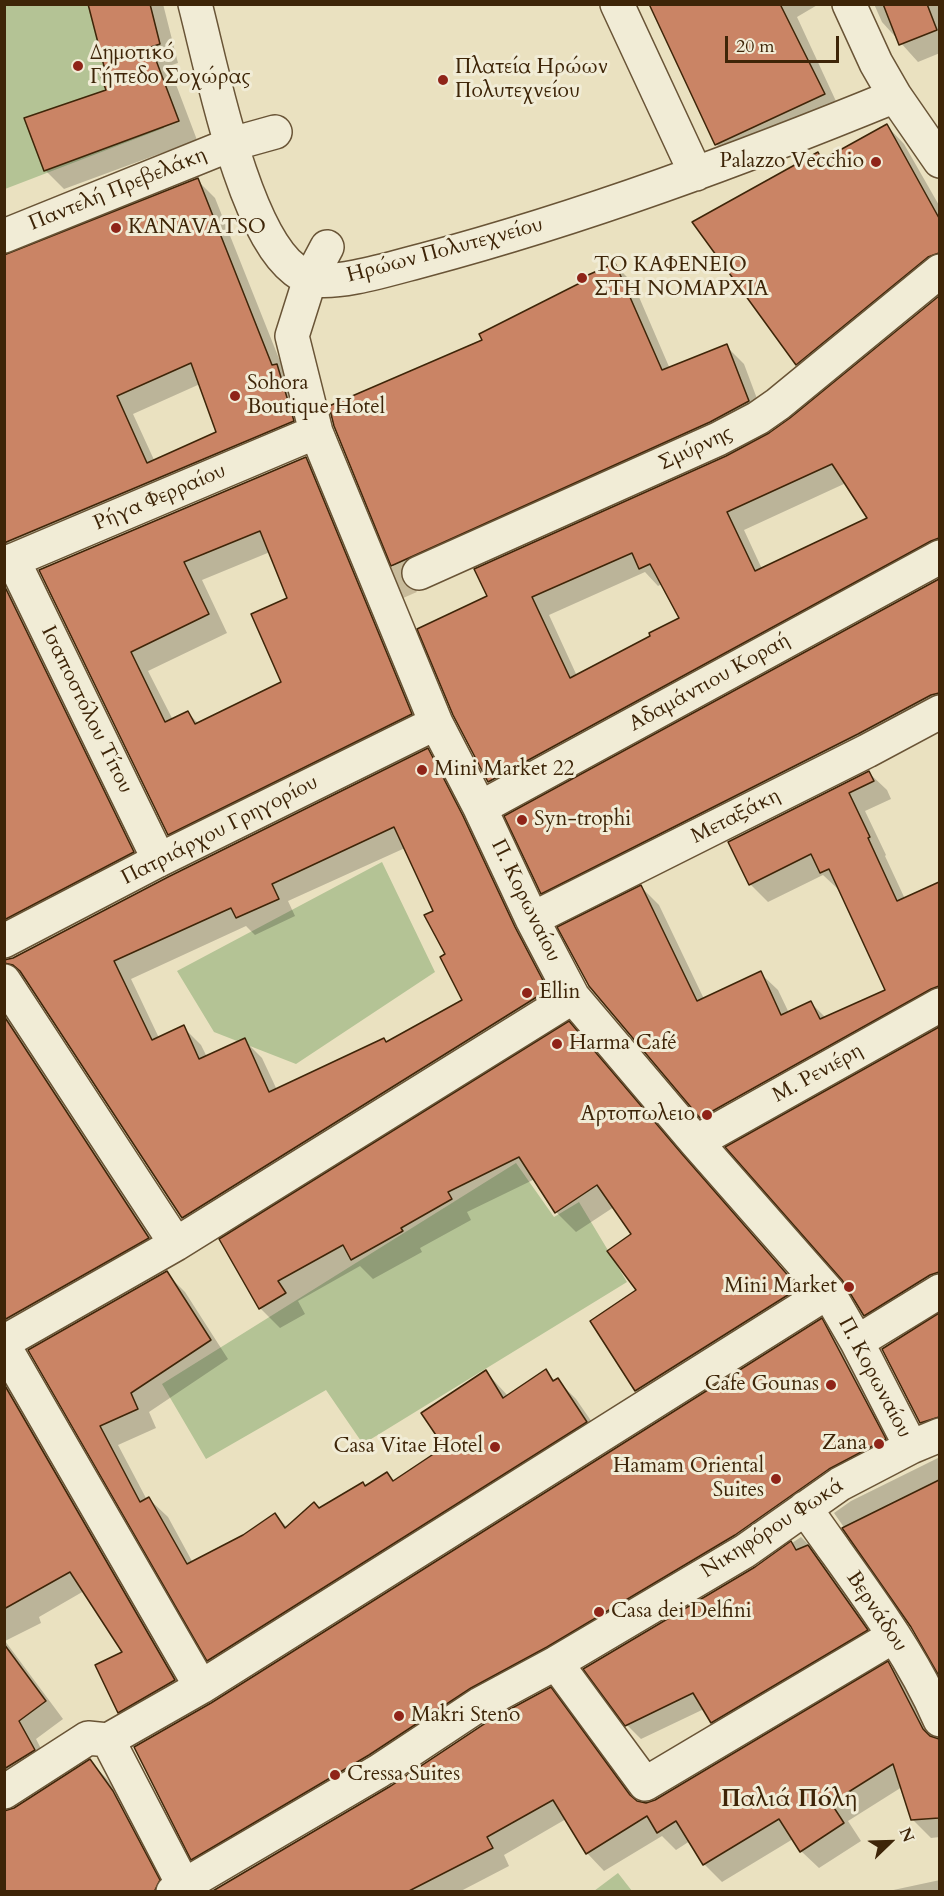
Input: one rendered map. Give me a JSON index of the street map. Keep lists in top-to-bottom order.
{
  "streets": {
    "street": [
      "Παντελή Πρεβελάκη",
      "Ηρώων Πολυτεχνείου",
      "Σμύρνης",
      "Ρήγα Φερραίου",
      "Αδαμάντιου Κοραή",
      "Ισαποστόλου Τίτου",
      "Μεταξάκη",
      "Πατριάρχου Γρηγορίου",
      "Π. Κορωναίου",
      "Μ. Ρενιέρη",
      "Νικηφόρου Φωκά",
      "Βερνάδου"
    ]
  },
  "crossings": [
    ["Ηρώων Πολυτεχνείου", "Π. Κορωναίου"],
    ["Ρήγα Φερραίου", "Ισαποστόλου Τίτου"],
    ["Ρήγα Φερραίου", "Π. Κορωναίου"],
    ["Αδαμάντιου Κοραή", "Π. Κορωναίου"],
    ["Ισαποστόλου Τίτου", "Πατριάρχου Γρηγορίου"],
    ["Μεταξάκη", "Π. Κορωναίου"],
    ["Πατριάρχου Γρηγορίου", "Π. Κορωναίου"],
    ["Π. Κορωναίου", "Μ. Ρενιέρη"],
    ["Π. Κορωναίου", "Νικηφόρου Φωκά"],
    ["Νικηφόρου Φωκά", "Βερνάδου"]
  ],
  "districts": ["Παλιά Πόλη"],
  "places": [
    "Δημοτικό Γήπεδο Σοχώρας",
    "Πλατεία Ηρώων Πολυτεχνείου",
    "Palazzo Vecchio",
    "KANAVATSO",
    "ΤΟ ΚΑΦΕΝΕΙΟ ΣΤΗ ΝΟΜΑΡΧΙΑ",
    "Sohora Boutique Hotel",
    "Mini Market 22",
    "Syn-trophi",
    "Ellin",
    "Harma Café",
    "Αρτοπωλειο",
    "Mini Market",
    "Cafe Gounas",
    "Zana",
    "Casa Vitae Hotel",
    "Hamam Oriental Suites",
    "Casa dei Delfini",
    "Makri Steno",
    "Cressa Suites"
  ],
  "scale_bar": "20 m",
  "north": "top right"
}
